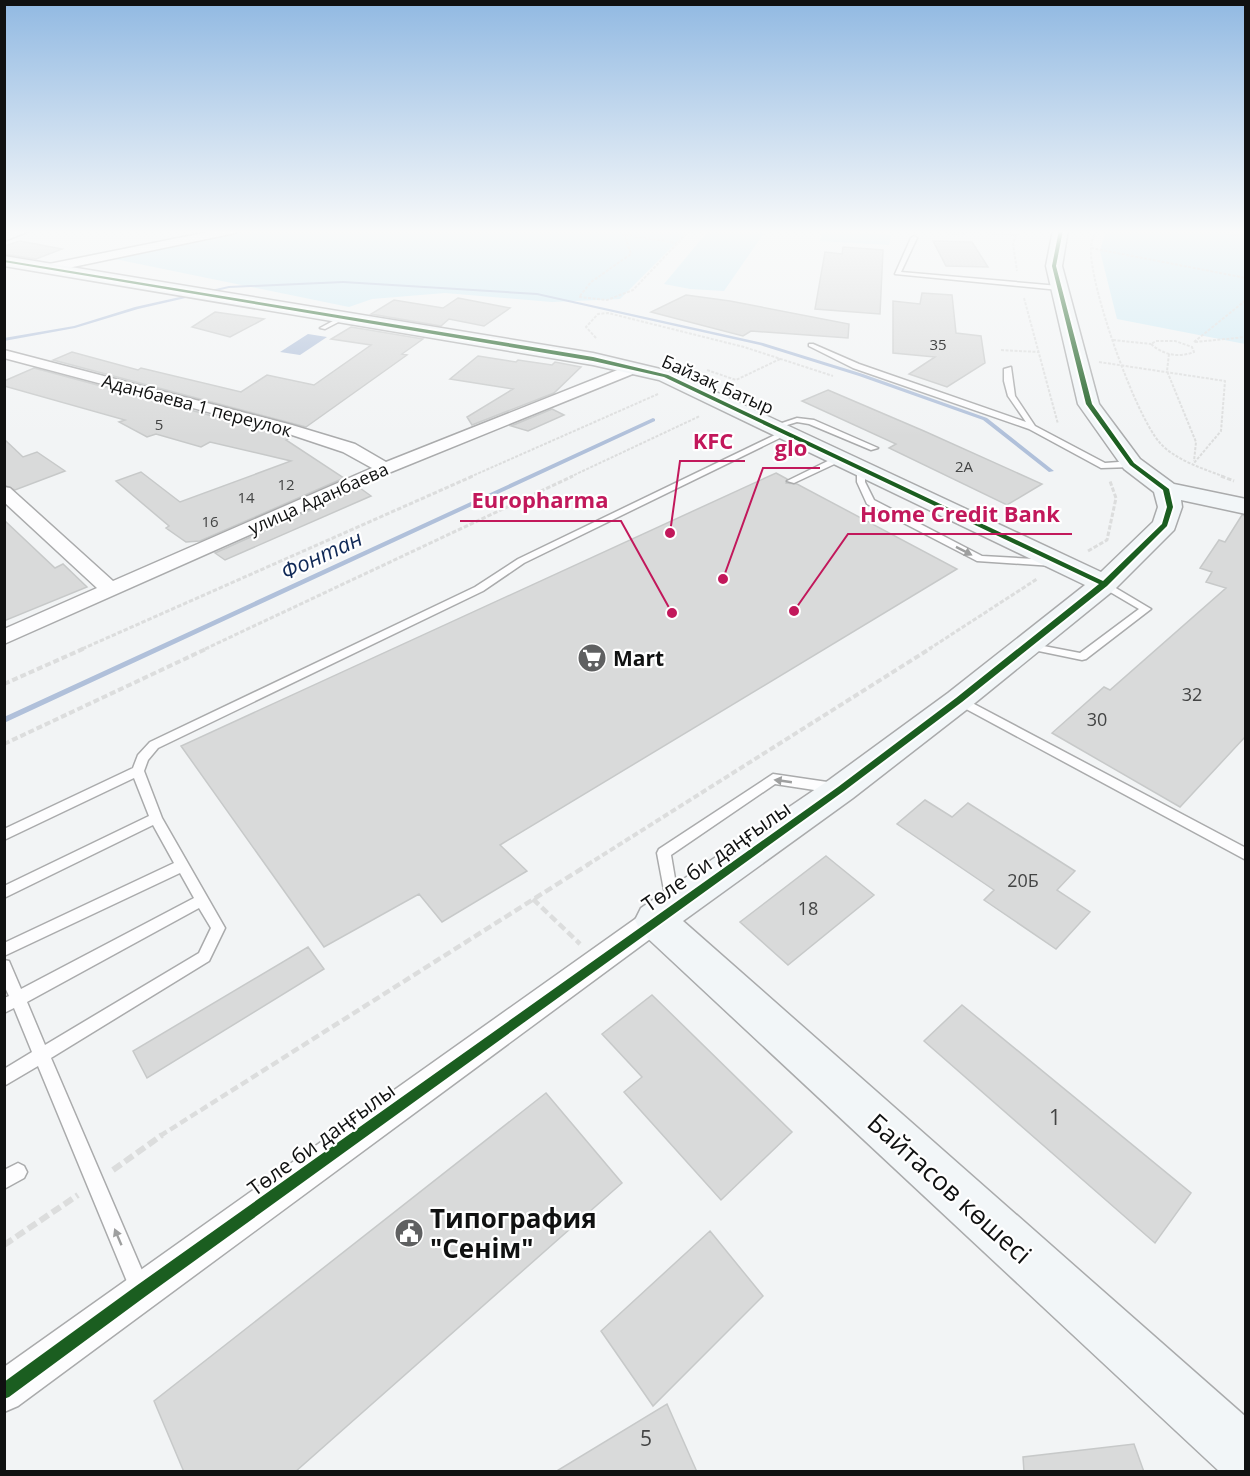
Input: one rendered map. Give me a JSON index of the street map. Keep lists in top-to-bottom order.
{
  "streets": {
    "street": [
      "Байзақ Батыр",
      "Аданбаева 1 переулок",
      "улица Аданбаева",
      "Төле би даңғылы",
      "Байтасов көшесі"
    ]
  },
  "crossings": [
    ["Байзақ Батыр", "улица Аданбаева"],
    ["Байзақ Батыр", "Төле би даңғылы"],
    ["Аданбаева 1 переулок", "улица Аданбаева"],
    ["Төле би даңғылы", "Байтасов көшесі"]
  ],
  "water": ["Фонтан"],
  "places": {
    "other": [
      "KFC",
      "glo",
      "Home Credit Bank",
      "Europharma"
    ],
    "supermarket": ["Mart"],
    "public building": ["Типография \"Сенім\""]
  },
  "house_numbers": [
    "35",
    "5",
    "2А",
    "12",
    "14",
    "16",
    "32",
    "30",
    "20Б",
    "18",
    "1",
    "5"
  ]
}
